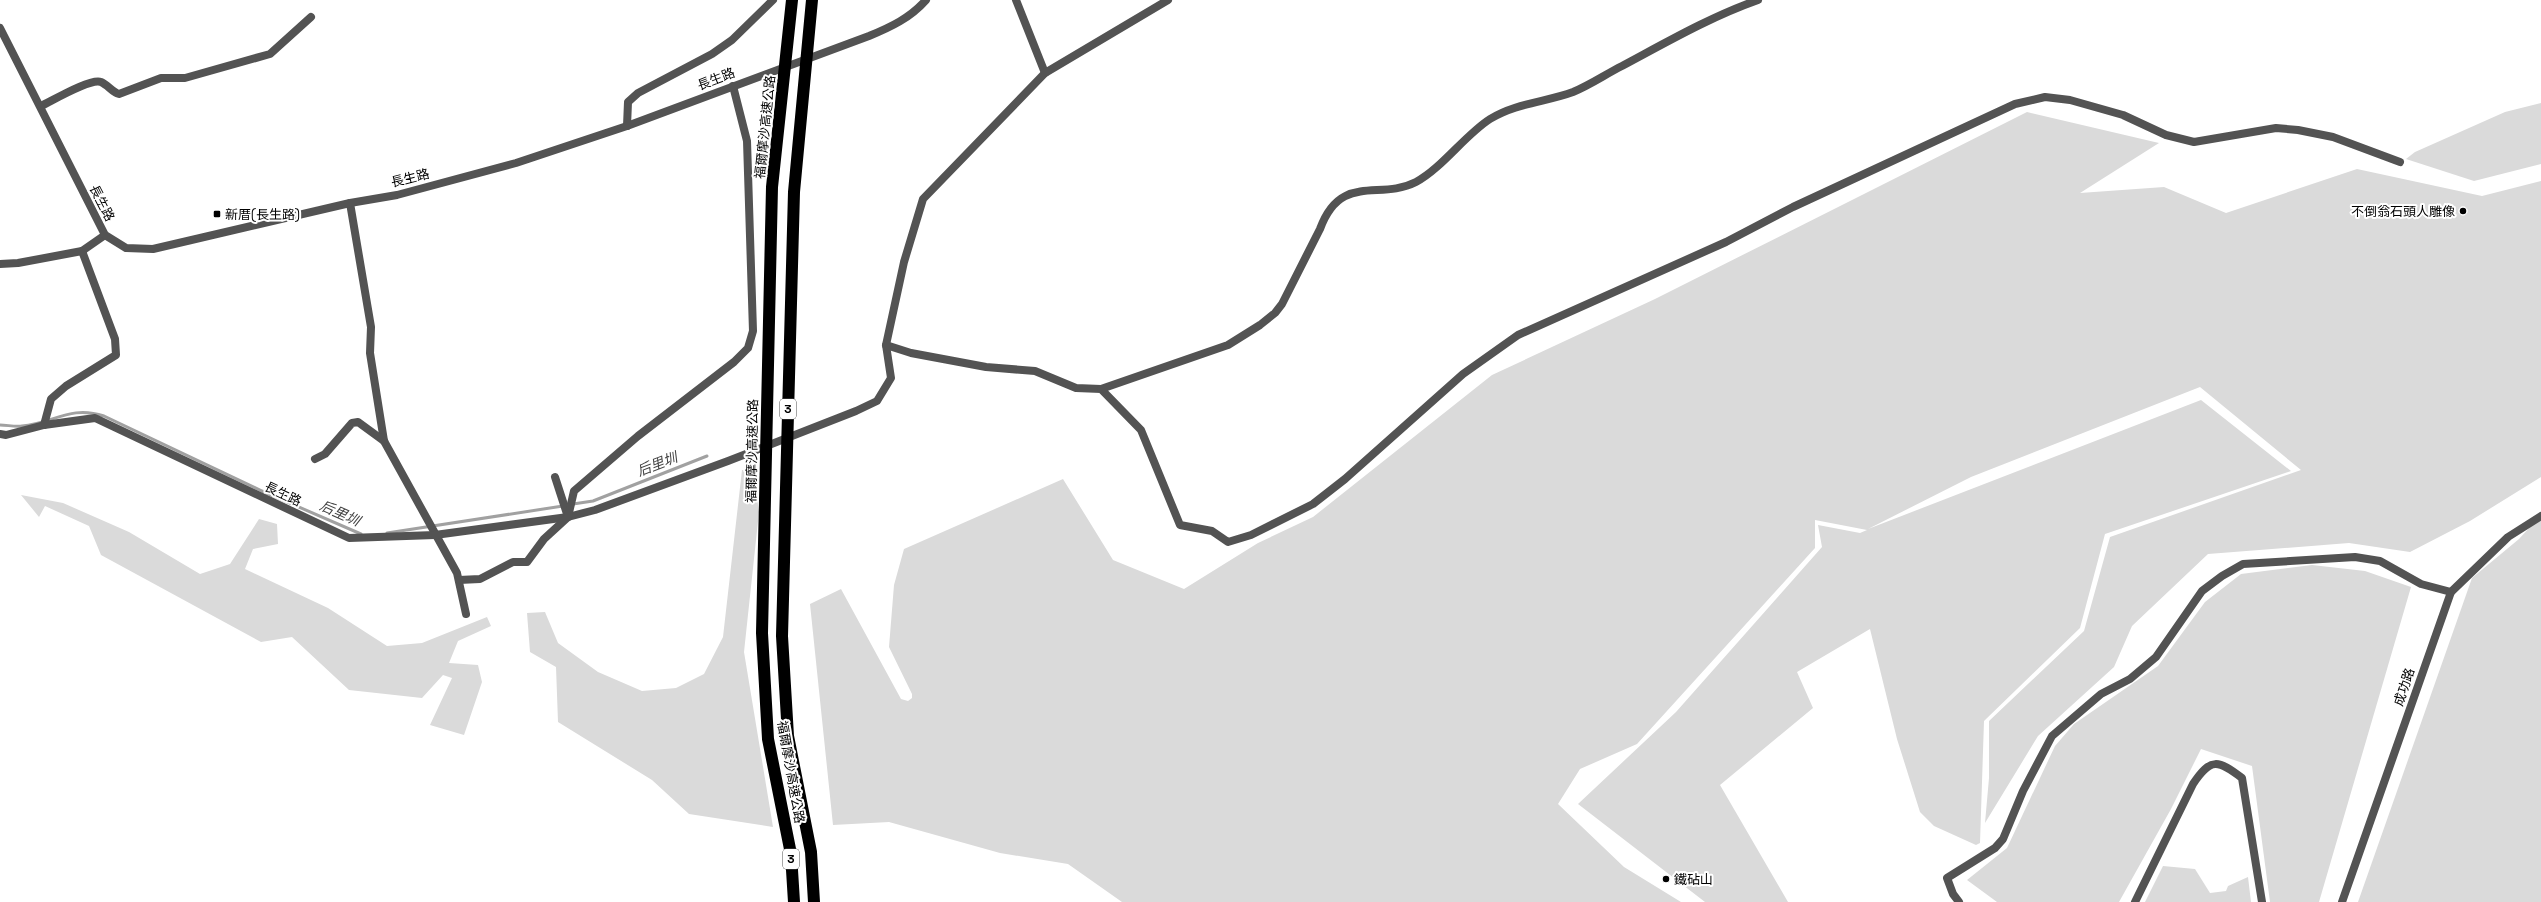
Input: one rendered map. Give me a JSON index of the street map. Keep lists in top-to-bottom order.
{
  "streets": {
    "highway": ["福爾摩沙高速公路", "3"],
    "street": ["長生路", "成功路"]
  },
  "water": ["后里圳"],
  "places": {
    "other": ["不倒翁石頭人雕像", "鐵砧山"],
    "transit": ["新厝(長生路)"]
  }
}
